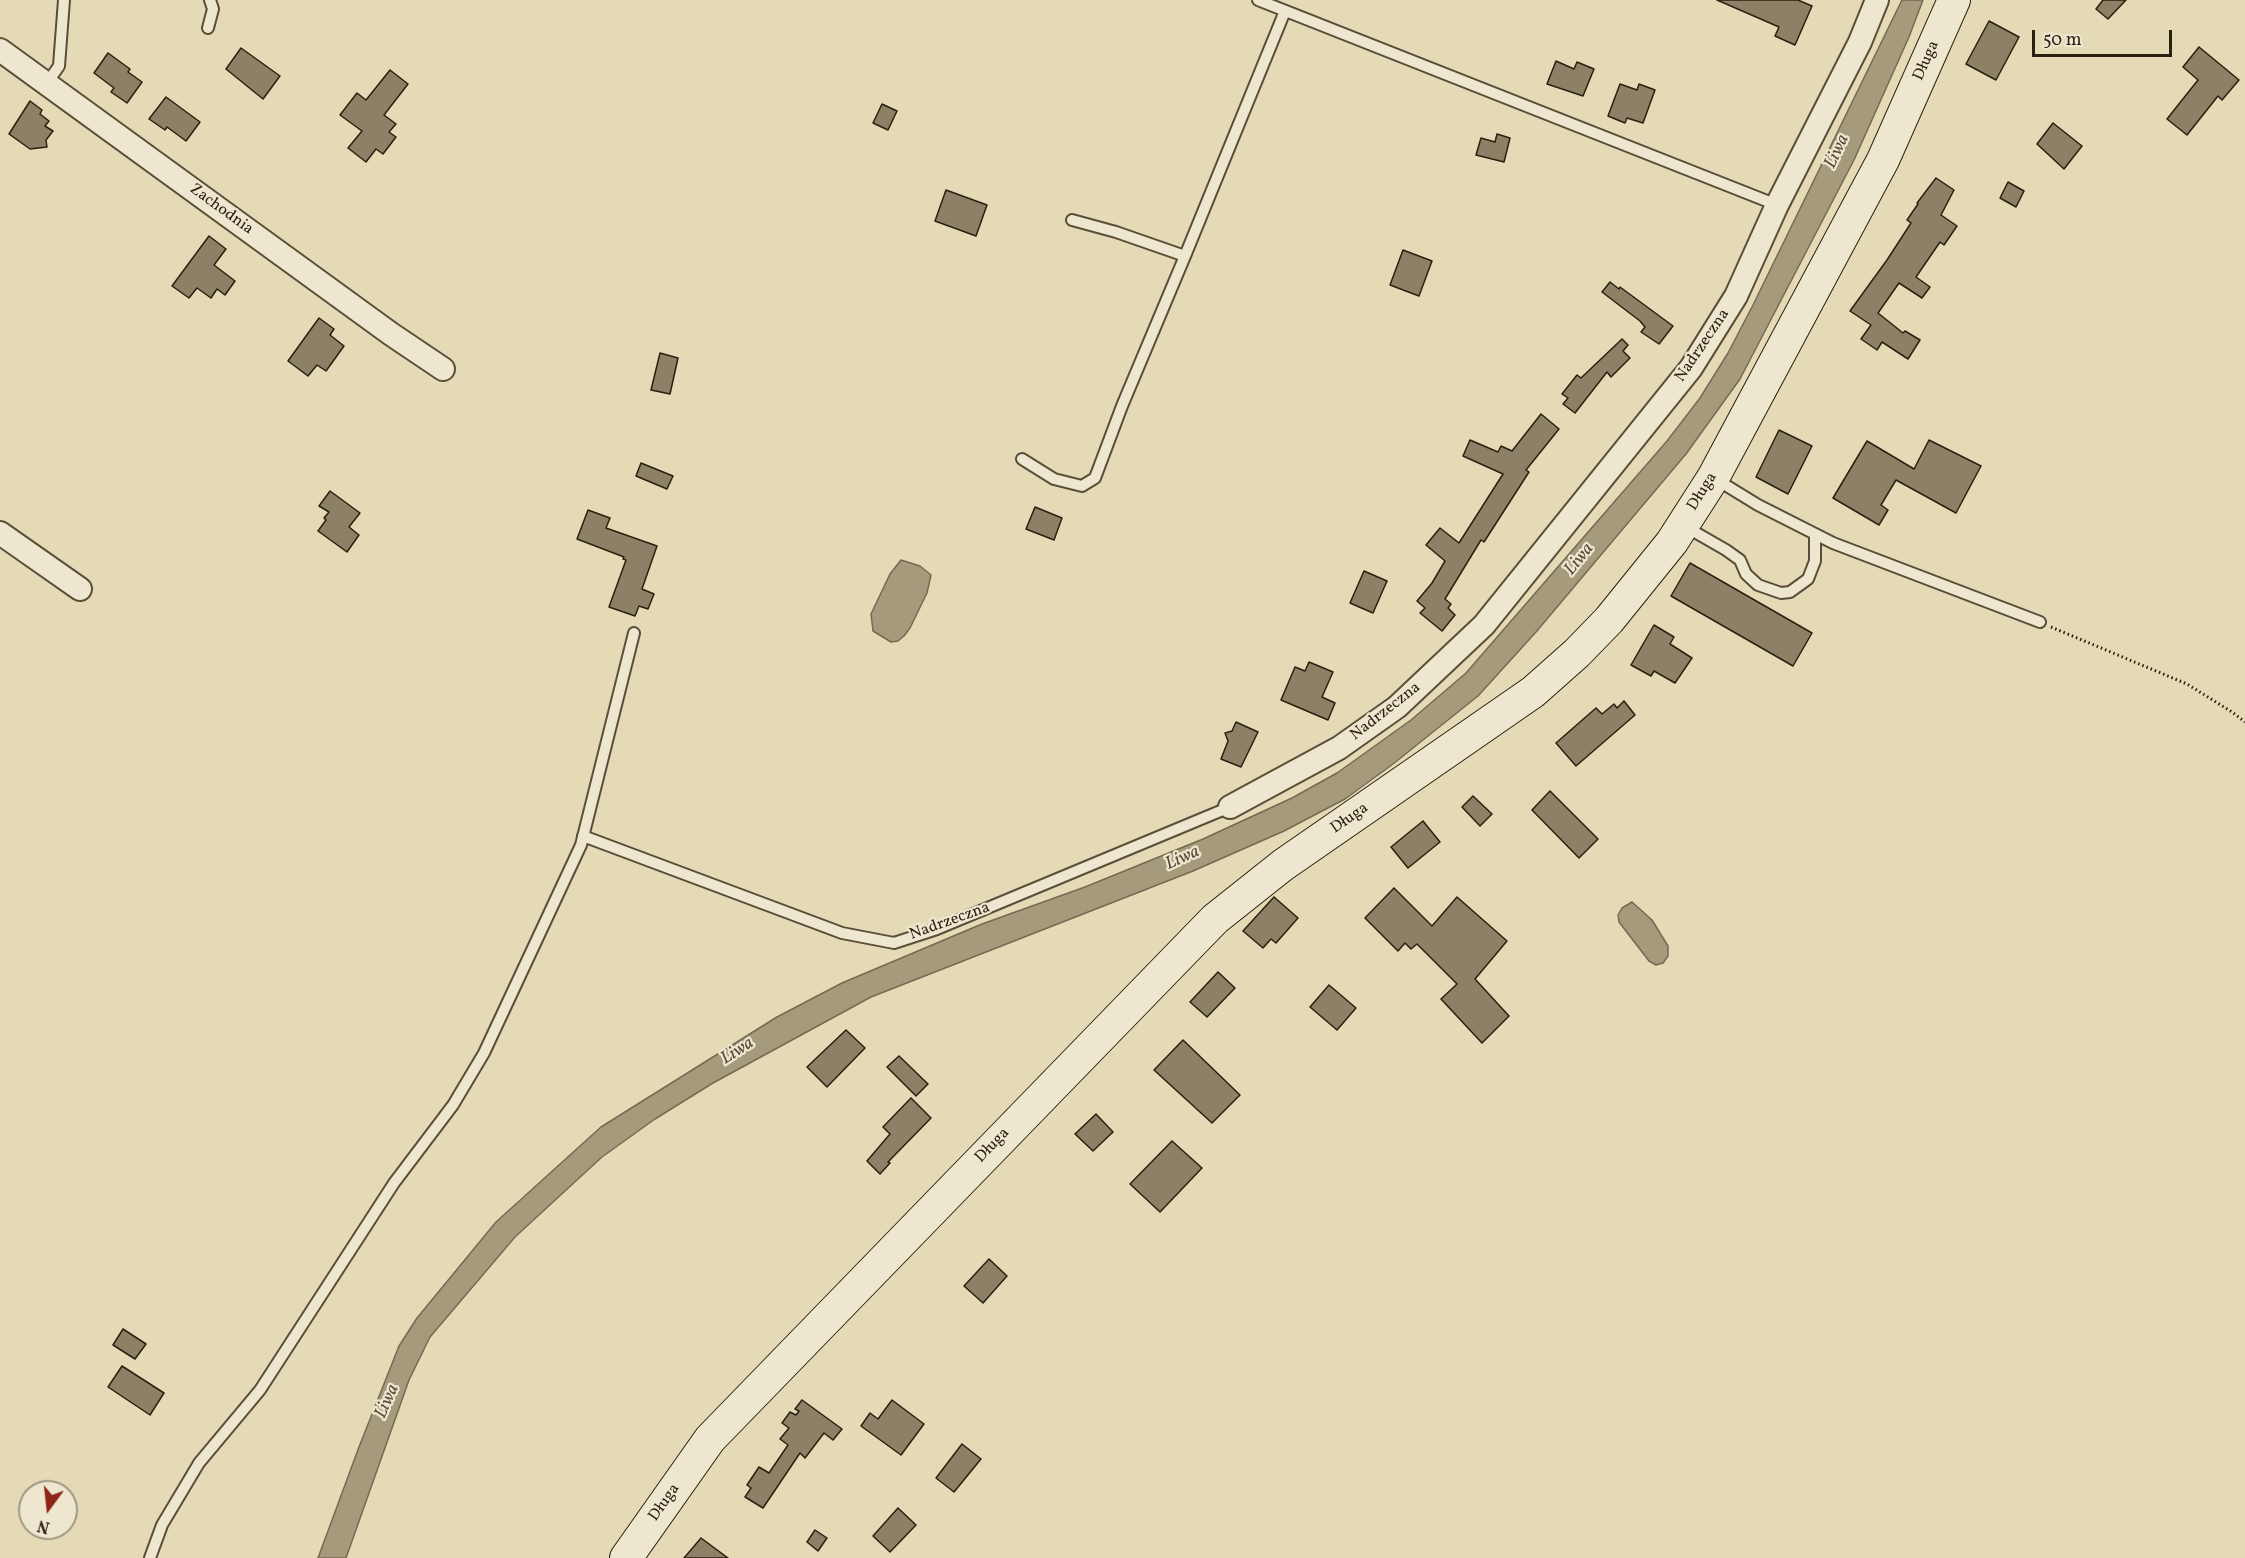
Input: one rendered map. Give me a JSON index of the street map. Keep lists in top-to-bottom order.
{
  "streets": {
    "street": ["Długa", "Zachodnia", "Nadrzeczna"]
  },
  "water": ["Liwa"],
  "scale_bar": "50 m",
  "north": "bottom"
}
